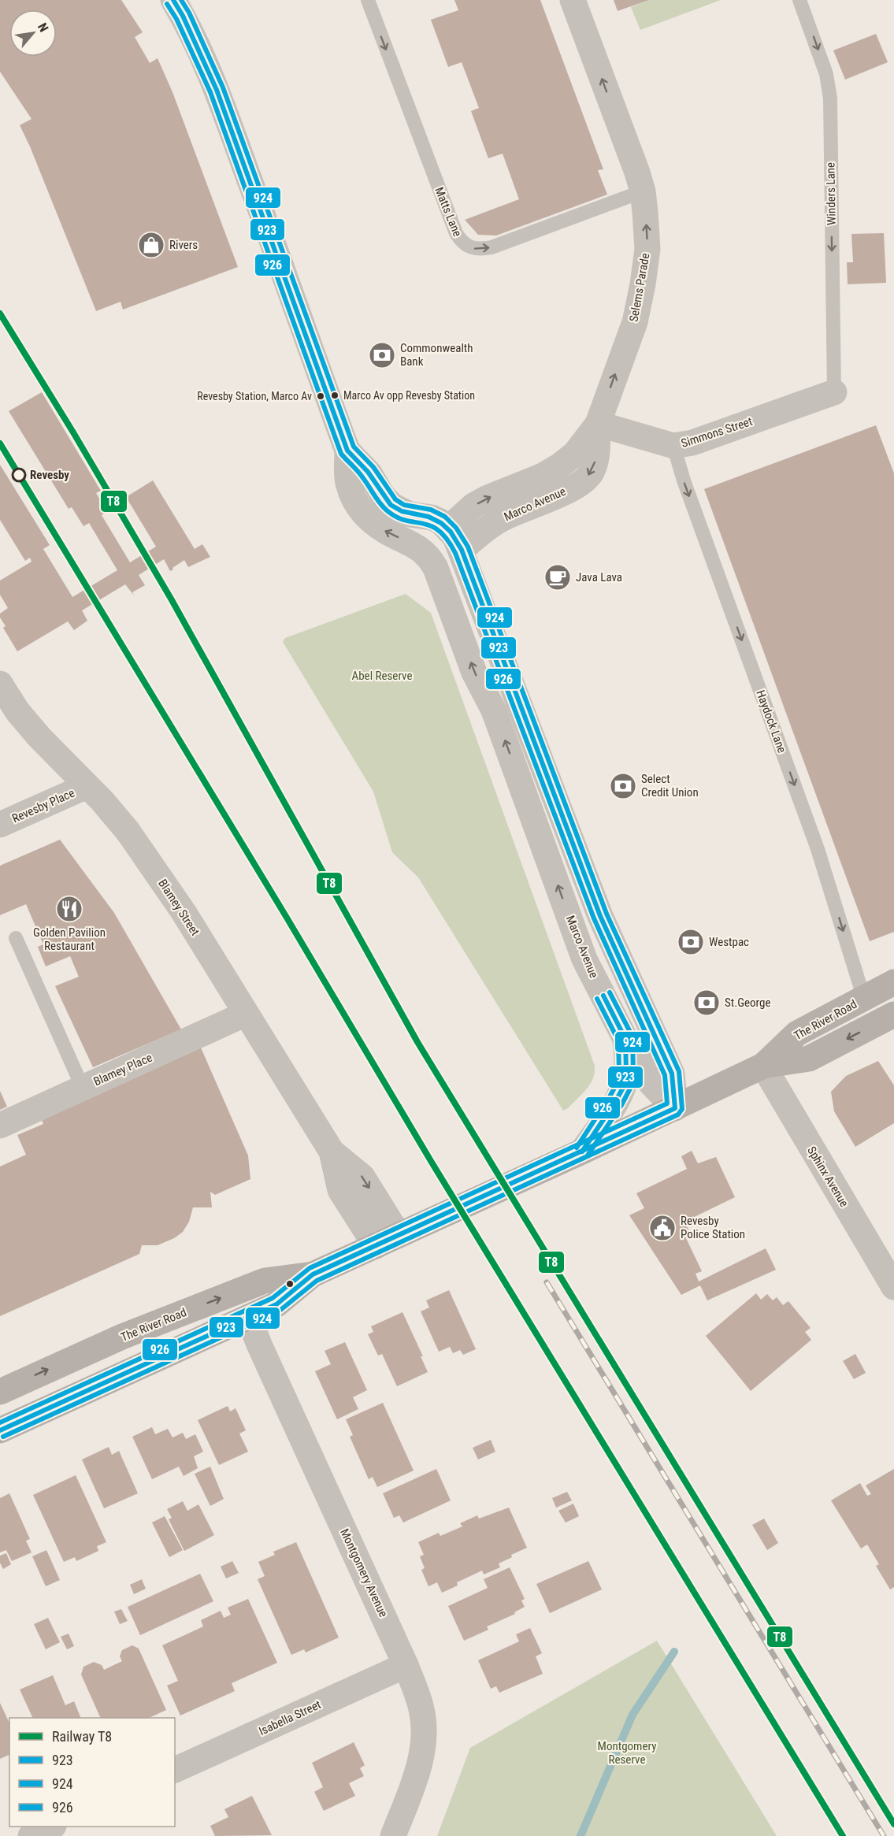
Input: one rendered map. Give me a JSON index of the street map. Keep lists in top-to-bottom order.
{
  "streets": {
    "main road": ["The River Road"],
    "street": [
      "Selems Parade",
      "Simmons Street",
      "Marco Avenue",
      "Revesby Place",
      "Blamey Street",
      "Blamey Place",
      "Sphinx Avenue",
      "Montgomery Avenue",
      "Isabella Street"
    ],
    "lane": ["Winders Lane", "Matts Lane", "Haydock Lane"]
  },
  "crossings": [
    ["Winders Lane", "Simmons Street"],
    ["Matts Lane", "Selems Parade"],
    ["Selems Parade", "Simmons Street"],
    ["Selems Parade", "Marco Avenue"],
    ["Simmons Street", "Marco Avenue"],
    ["Simmons Street", "Haydock Lane"],
    ["Marco Avenue", "The River Road"],
    ["Haydock Lane", "The River Road"],
    ["Revesby Place", "Blamey Street"],
    ["Blamey Street", "The River Road"],
    ["Blamey Street", "Blamey Place"],
    ["The River Road", "Sphinx Avenue"],
    ["The River Road", "Montgomery Avenue"],
    ["Montgomery Avenue", "Isabella Street"]
  ],
  "one_way": ["Winders Lane", "Selems Parade", "Haydock Lane"],
  "parks": ["Abel Reserve", "Montgomery Reserve"],
  "places": {
    "shop": ["Rivers"],
    "bank": [
      "Commonwealth Bank",
      "Select Credit Union",
      "Westpac",
      "St.George"
    ],
    "other": ["Marco Av opp Revesby Station", "Revesby Station, Marco Av", "Revesby"],
    "cafe": ["Java Lava"],
    "restaurant": ["Golden Pavilion Restaurant"],
    "public building": ["Revesby Police Station"]
  },
  "lines": [
    "transit line 923",
    "transit line 924",
    "transit line 926",
    "rail line T8"
  ],
  "legend": [
    "Railway T8",
    "923",
    "924",
    "926"
  ],
  "north": "top right"
}
